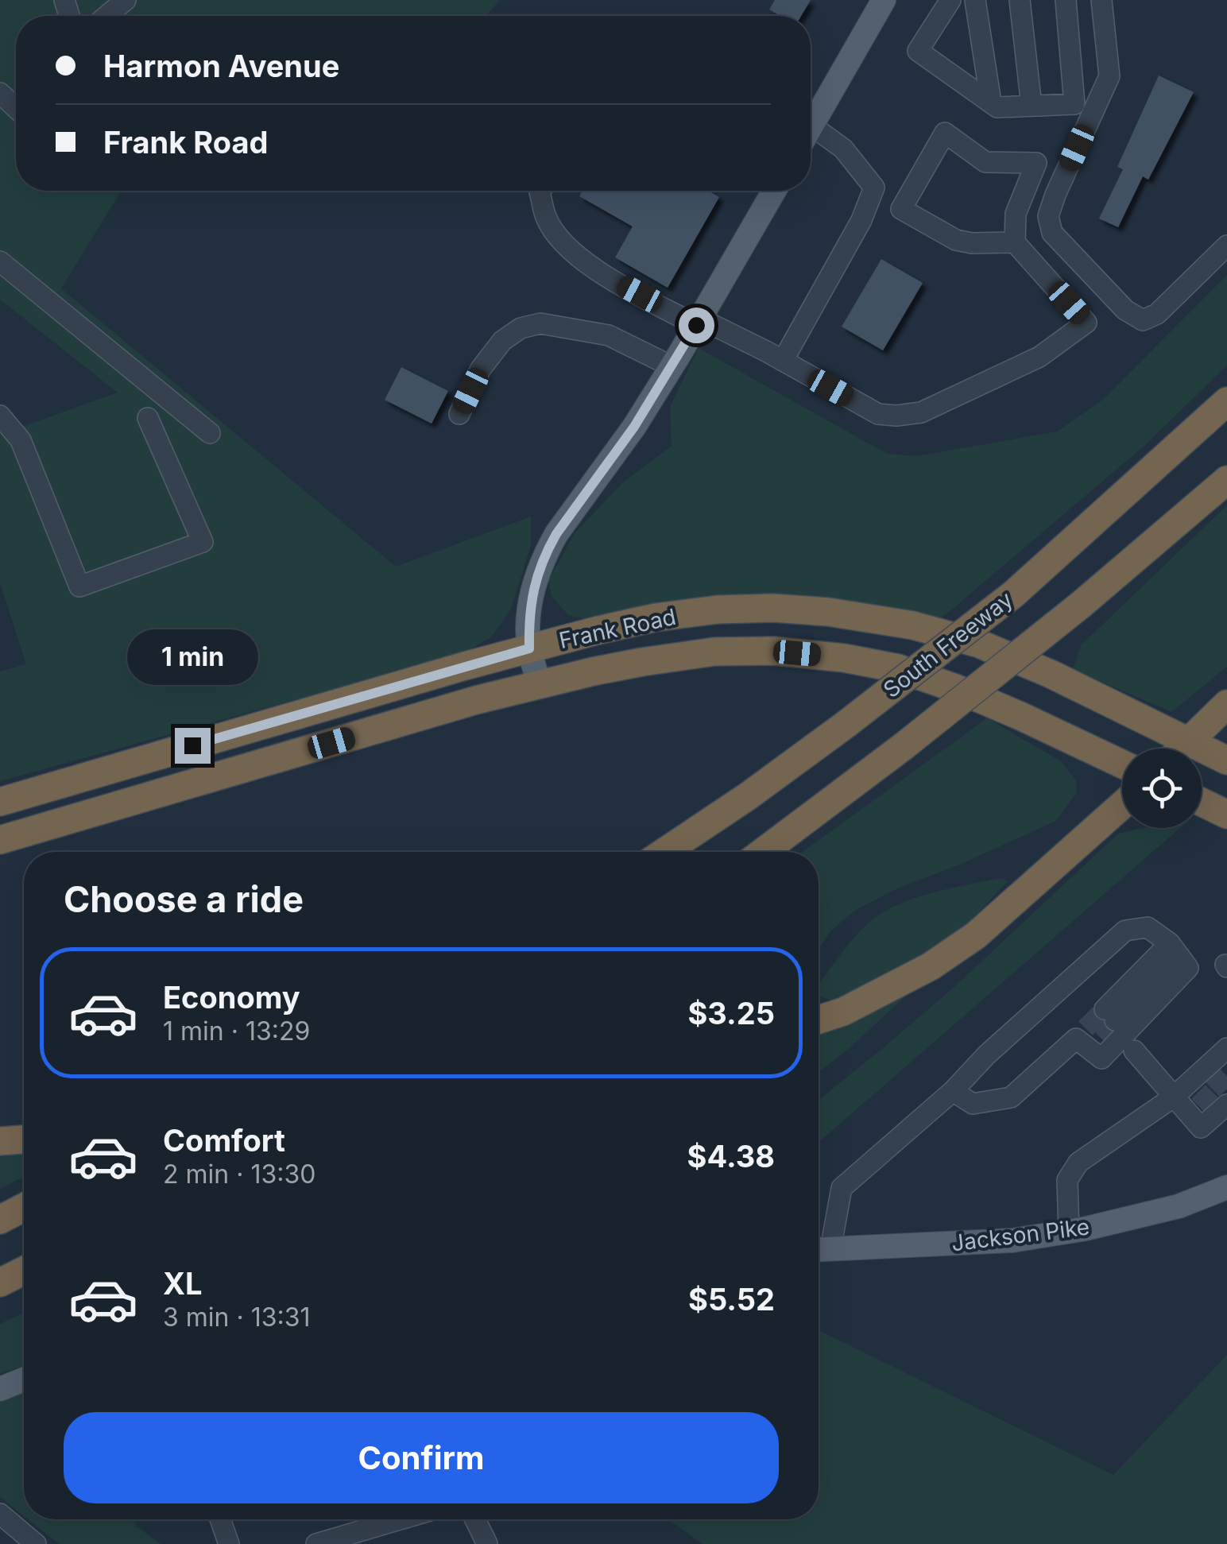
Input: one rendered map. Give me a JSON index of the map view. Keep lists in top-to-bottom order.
{
  "streets": {
    "highway": ["Frank Road", "South Freeway"],
    "main road": ["Jackson Pike"]
  },
  "page": {
    "banner": ["Harmon Avenue", "Frank Road"],
    "bubble": "1 min",
    "heading": "Choose a ride",
    "list": [
      {
        "name": "Economy",
        "note": "1 min · 13:29",
        "value": "$3.25"
      },
      {
        "name": "Comfort",
        "note": "2 min · 13:30",
        "value": "$4.38"
      },
      {
        "name": "XL",
        "note": "3 min · 13:31",
        "value": "$5.52"
      }
    ],
    "buttons": "Confirm"
  }
}
